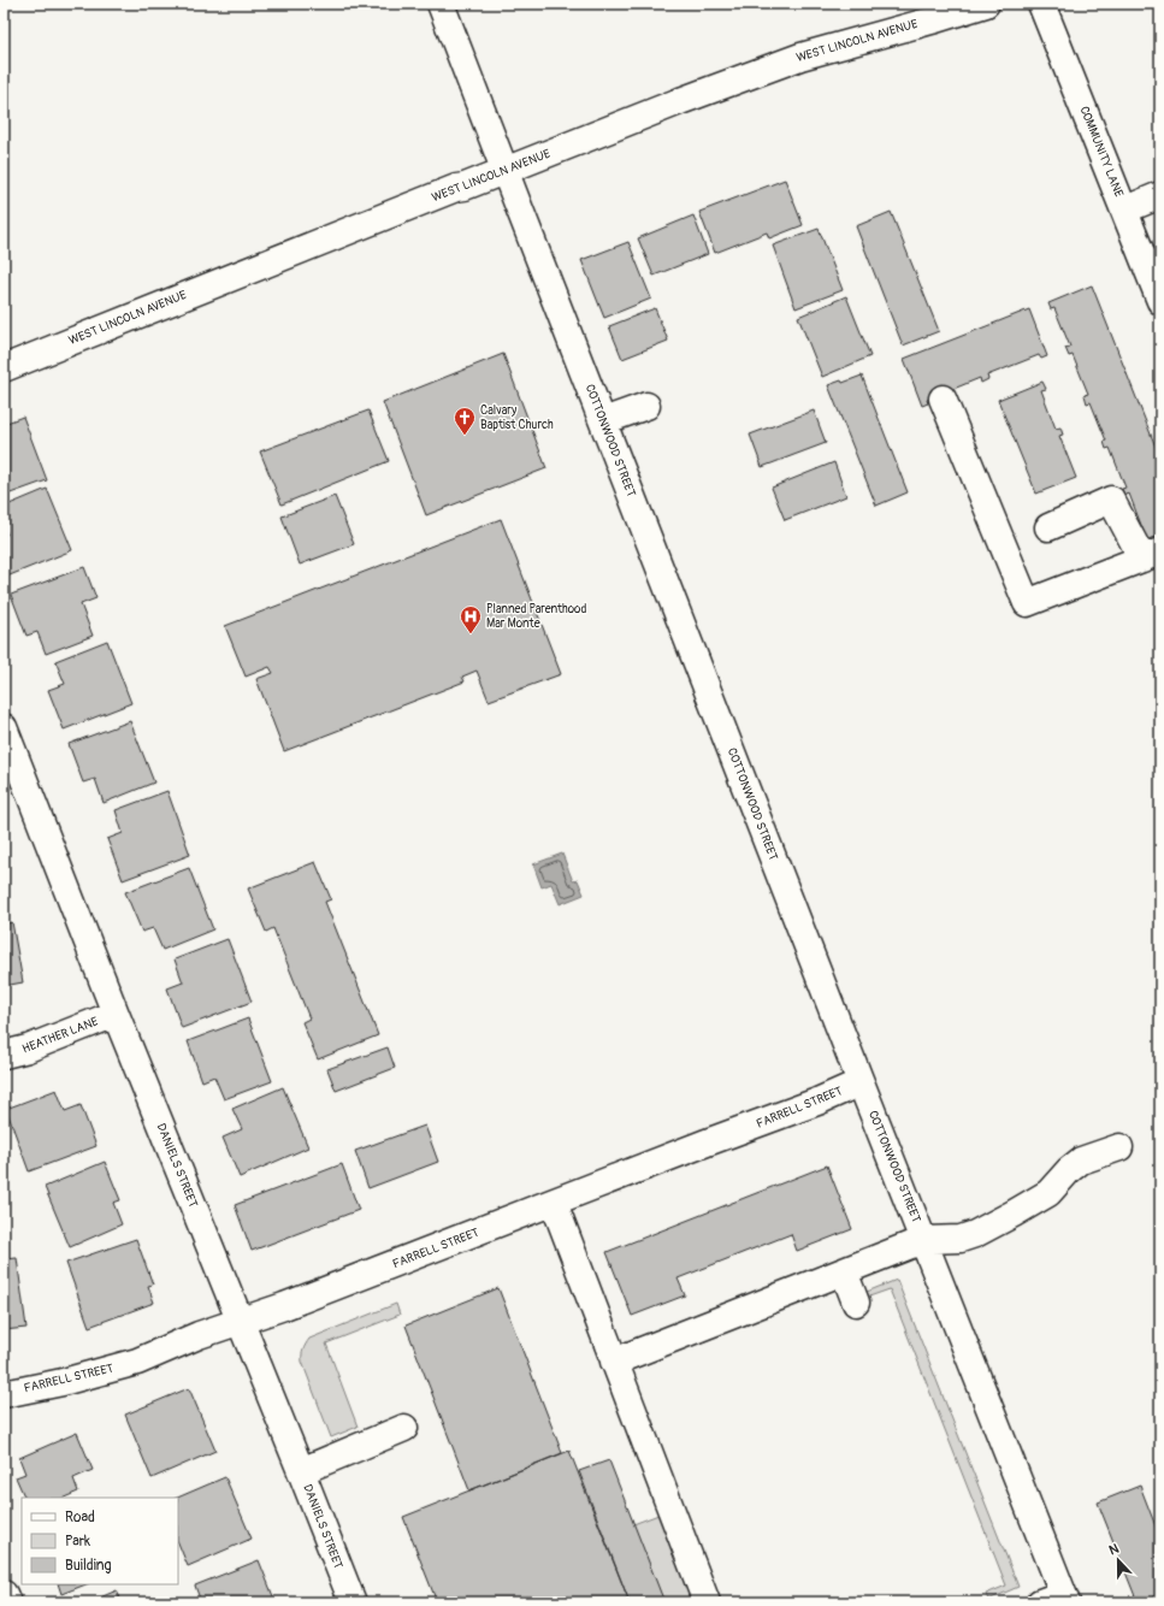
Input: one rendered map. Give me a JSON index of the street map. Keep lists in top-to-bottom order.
{
  "streets": {
    "street": [
      "WEST LINCOLN AVENUE",
      "COMMUNITY LANE",
      "COTTONWOOD STREET",
      "HEATHER LANE",
      "FARRELL STREET",
      "DANIELS STREET"
    ]
  },
  "crossings": [
    ["WEST LINCOLN AVENUE", "COTTONWOOD STREET"],
    ["COTTONWOOD STREET", "FARRELL STREET"],
    ["HEATHER LANE", "DANIELS STREET"],
    ["FARRELL STREET", "DANIELS STREET"]
  ],
  "places": {
    "church": ["Calvary Baptist Church"],
    "hospital": ["Planned Parenthood Mar Monte"]
  },
  "legend": ["Road", "Park", "Building"],
  "north": "top"
}
